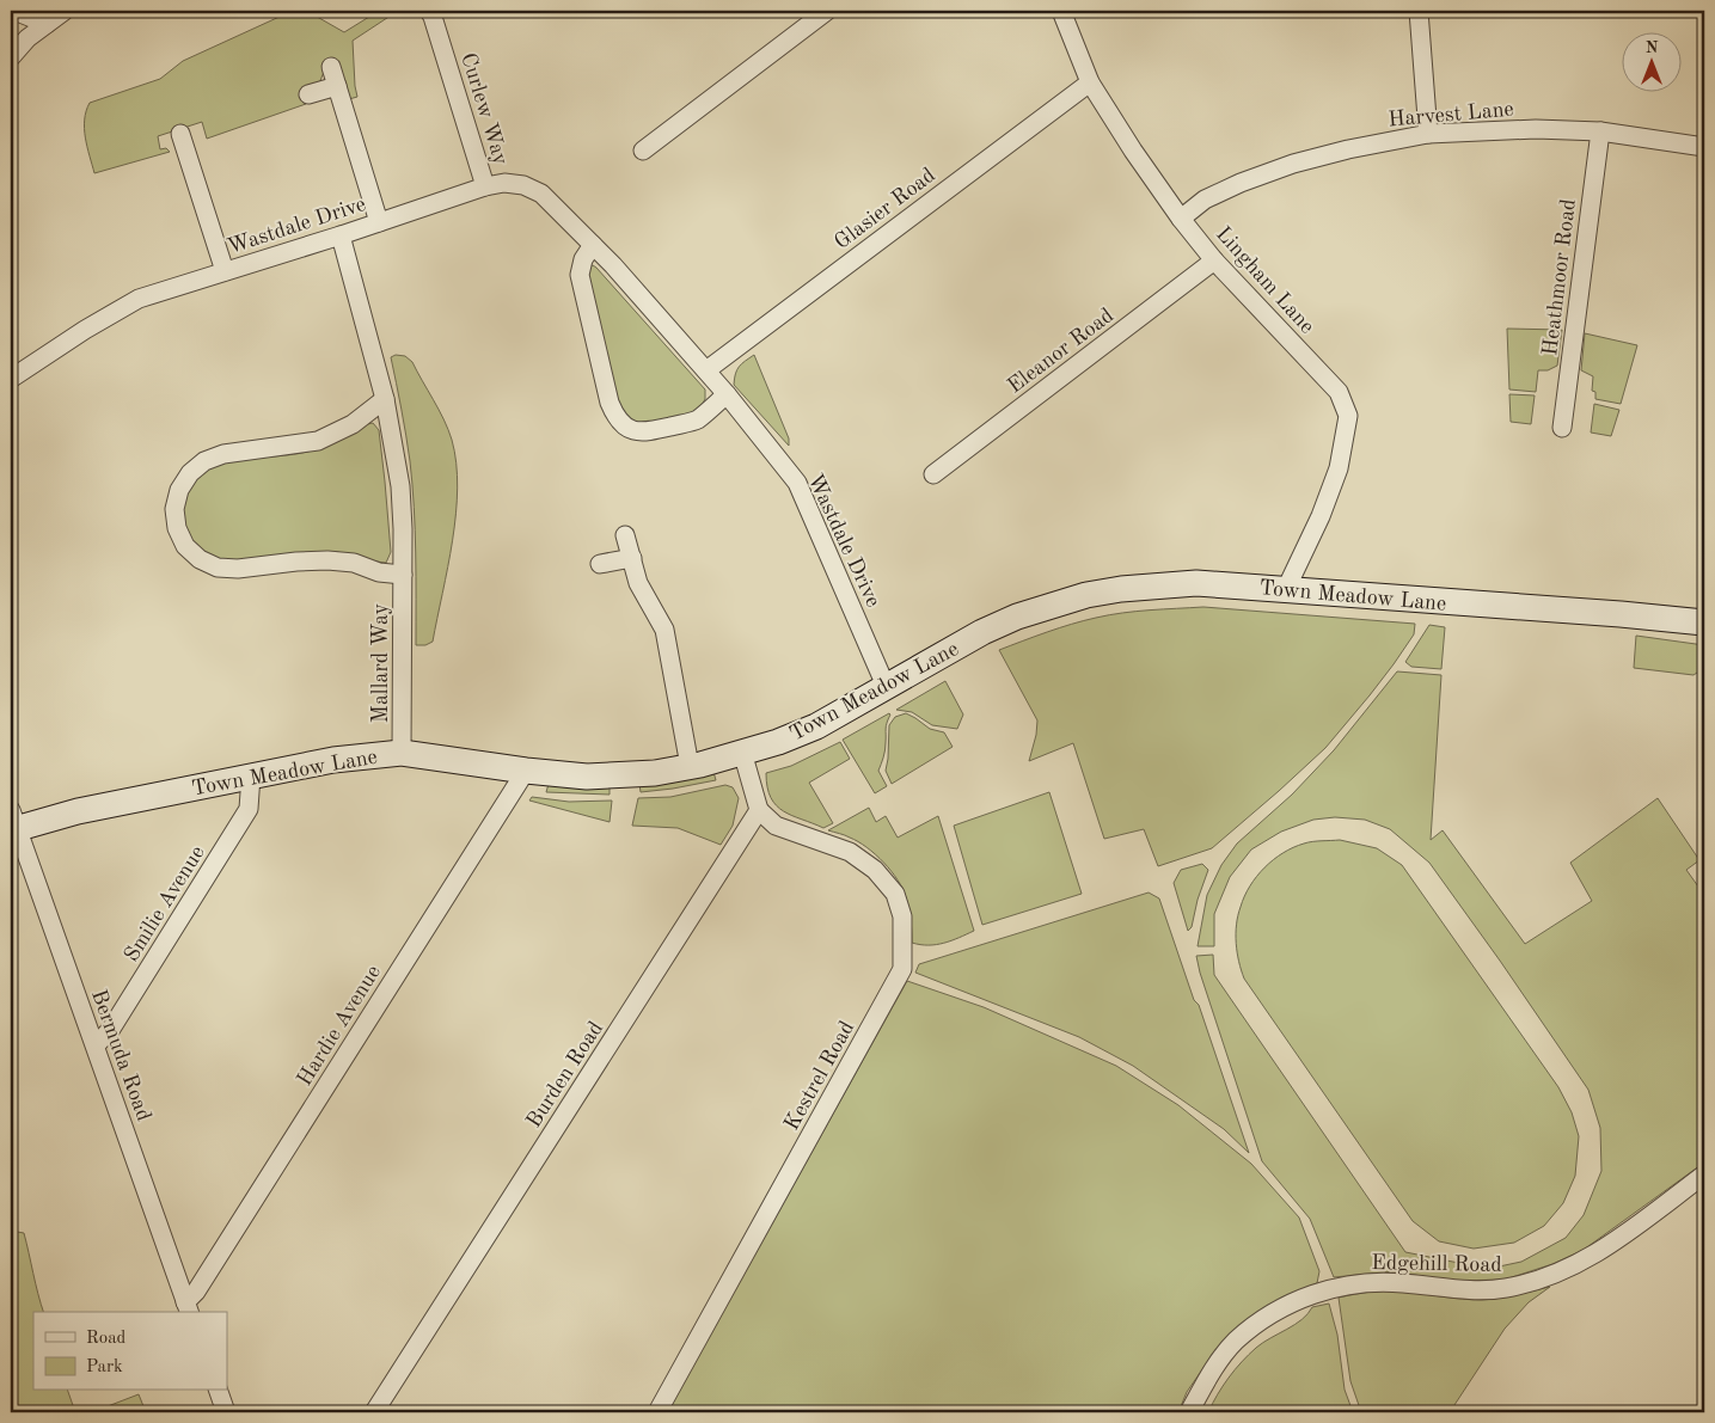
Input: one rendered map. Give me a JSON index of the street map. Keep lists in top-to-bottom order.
{
  "streets": {
    "street": [
      "Curlew Way",
      "Harvest Lane",
      "Glasier Road",
      "Wastdale Drive",
      "Heathmoor Road",
      "Lingham Lane",
      "Eleanor Road",
      "Town Meadow Lane",
      "Mallard Way",
      "Smilie Avenue",
      "Hardie Avenue",
      "Bermuda Road",
      "Burden Road",
      "Kestrel Road",
      "Edgehill Road"
    ]
  },
  "crossings": [
    ["Curlew Way", "Wastdale Drive"],
    ["Harvest Lane", "Heathmoor Road"],
    ["Harvest Lane", "Lingham Lane"],
    ["Glasier Road", "Wastdale Drive"],
    ["Glasier Road", "Lingham Lane"],
    ["Wastdale Drive", "Town Meadow Lane"],
    ["Wastdale Drive", "Mallard Way"],
    ["Lingham Lane", "Eleanor Road"],
    ["Lingham Lane", "Town Meadow Lane"],
    ["Town Meadow Lane", "Mallard Way"],
    ["Town Meadow Lane", "Smilie Avenue"],
    ["Town Meadow Lane", "Hardie Avenue"],
    ["Town Meadow Lane", "Bermuda Road"],
    ["Smilie Avenue", "Bermuda Road"],
    ["Hardie Avenue", "Bermuda Road"],
    ["Burden Road", "Kestrel Road"]
  ],
  "legend": ["Road", "Park"],
  "north": "top"
}
